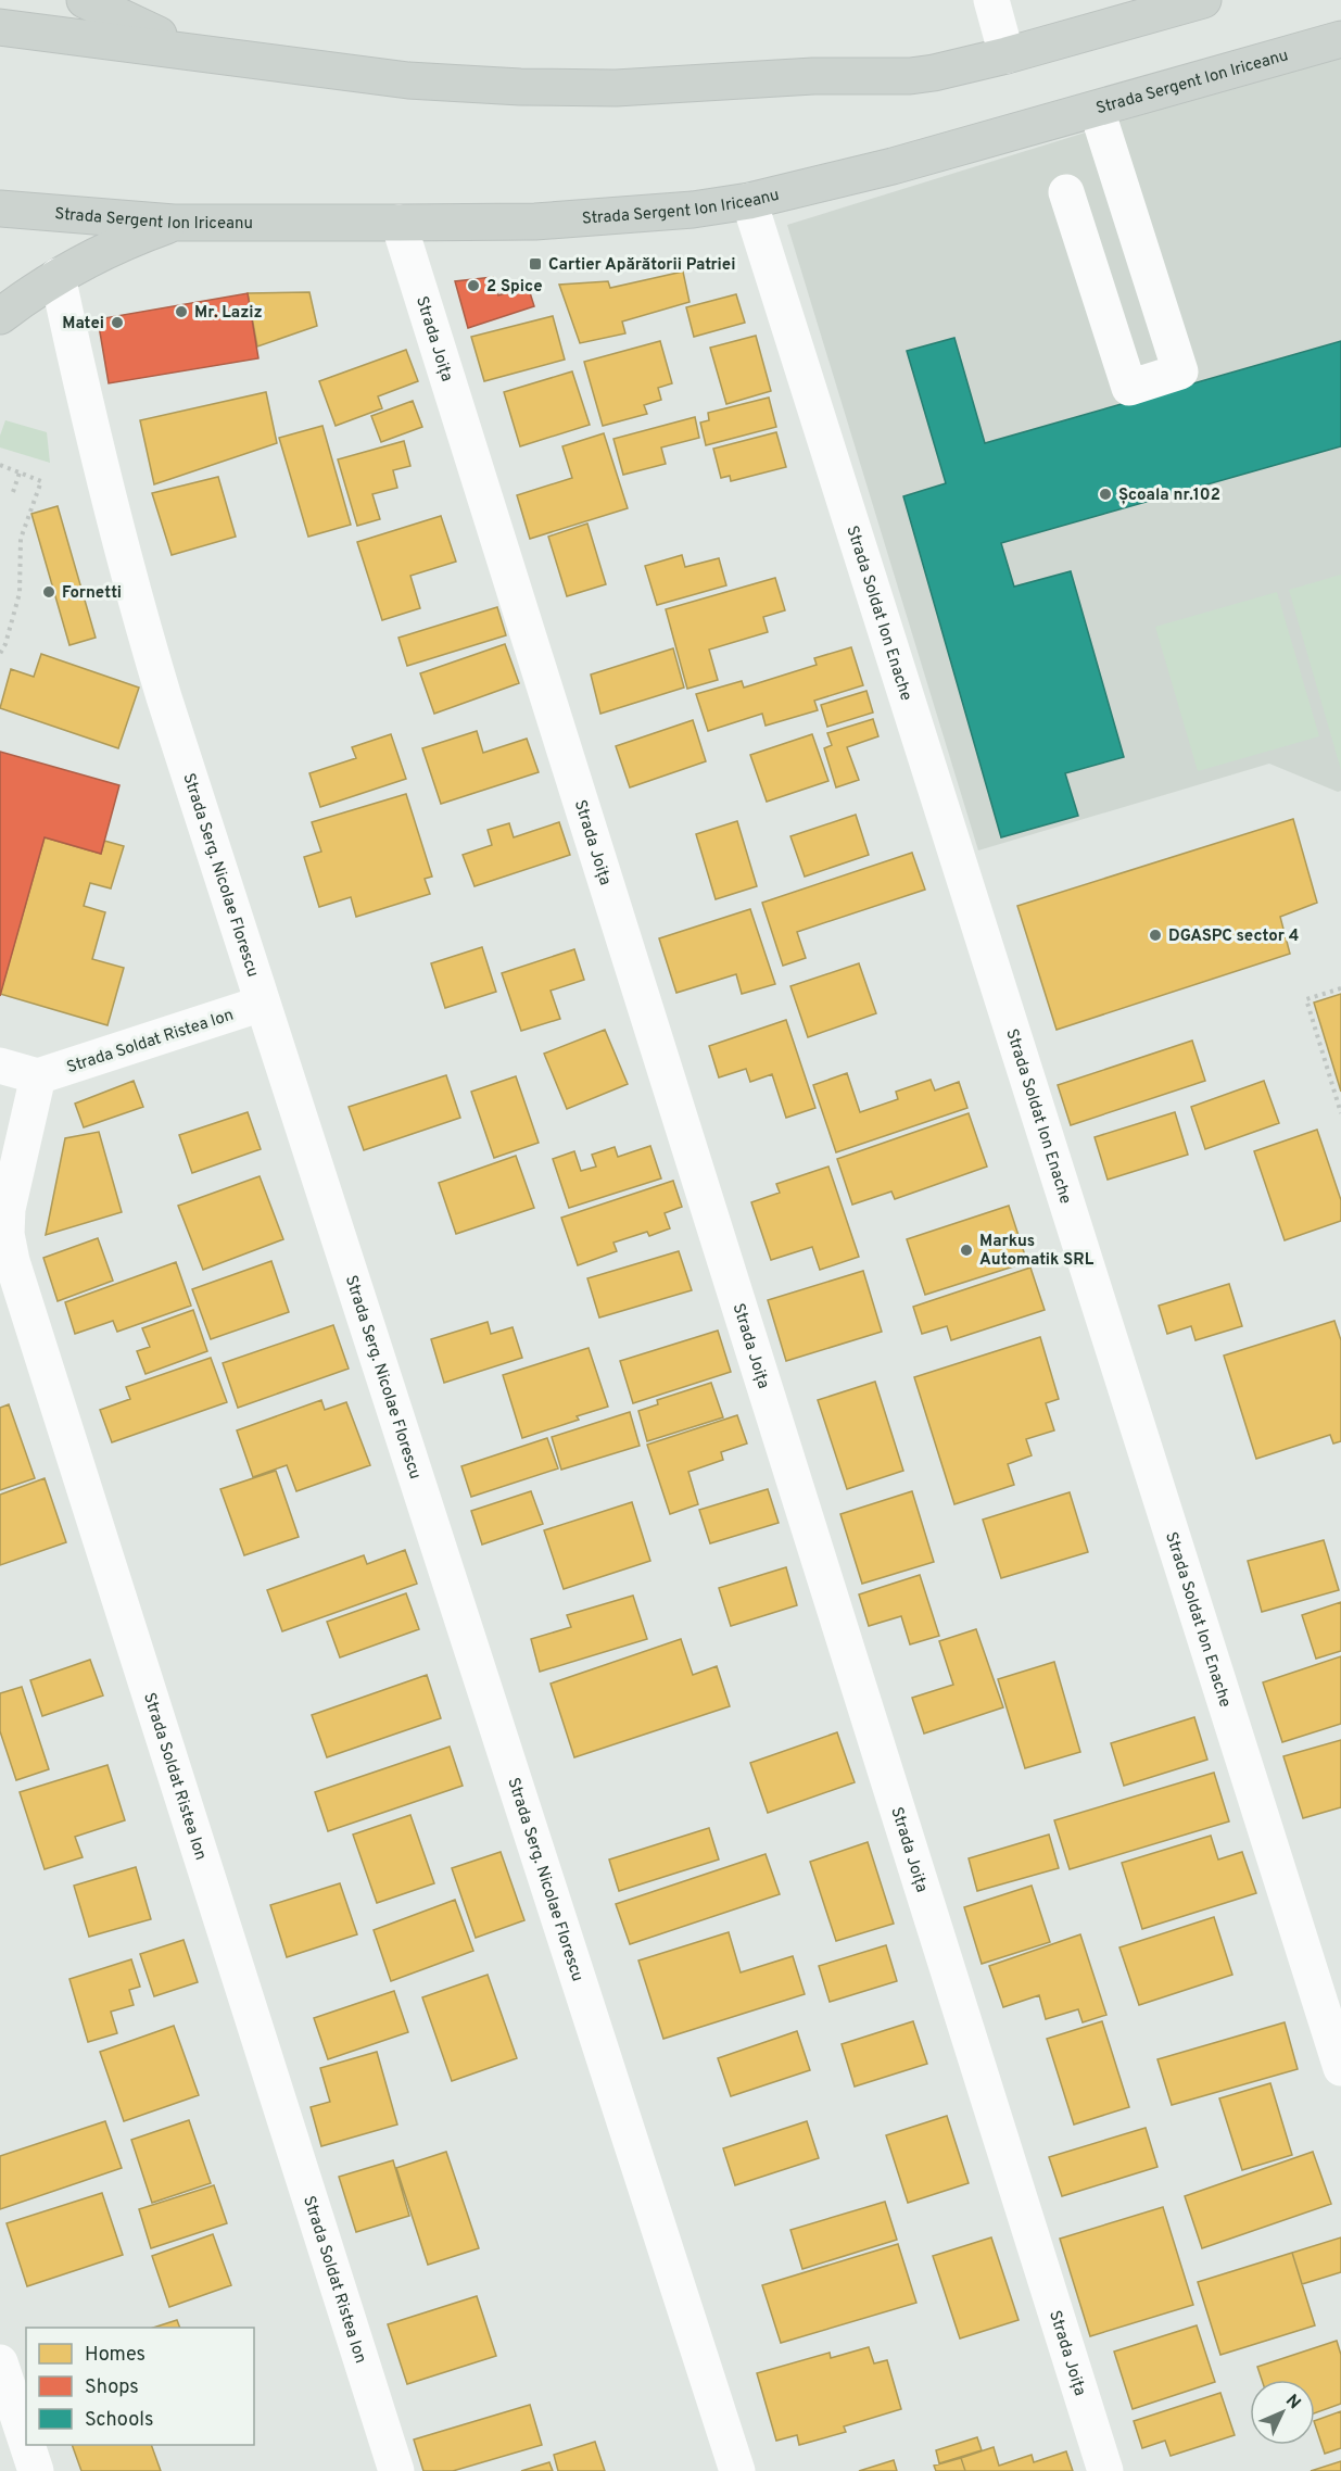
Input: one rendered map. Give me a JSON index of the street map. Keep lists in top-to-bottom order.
{
  "streets": {
    "main road": ["Strada Sergent Ion Iriceanu"],
    "street": [
      "Strada Joița",
      "Strada Soldat Ion Enache",
      "Strada Serg. Nicolae Florescu",
      "Strada Soldat Ristea Ion"
    ]
  },
  "crossings": [
    ["Strada Sergent Ion Iriceanu", "Strada Joița"],
    ["Strada Sergent Ion Iriceanu", "Strada Soldat Ion Enache"],
    ["Strada Serg. Nicolae Florescu", "Strada Soldat Ristea Ion"]
  ],
  "places": {
    "transit": ["Cartier Apărătorii Patriei"],
    "other": [
      "2 Spice",
      "Mr. Laziz",
      "Matei",
      "Școala nr.102",
      "Fornetti",
      "DGASPC sector 4",
      "Markus Automatik SRL"
    ]
  },
  "legend": ["Homes", "Shops", "Schools"],
  "north": "top right"
}
